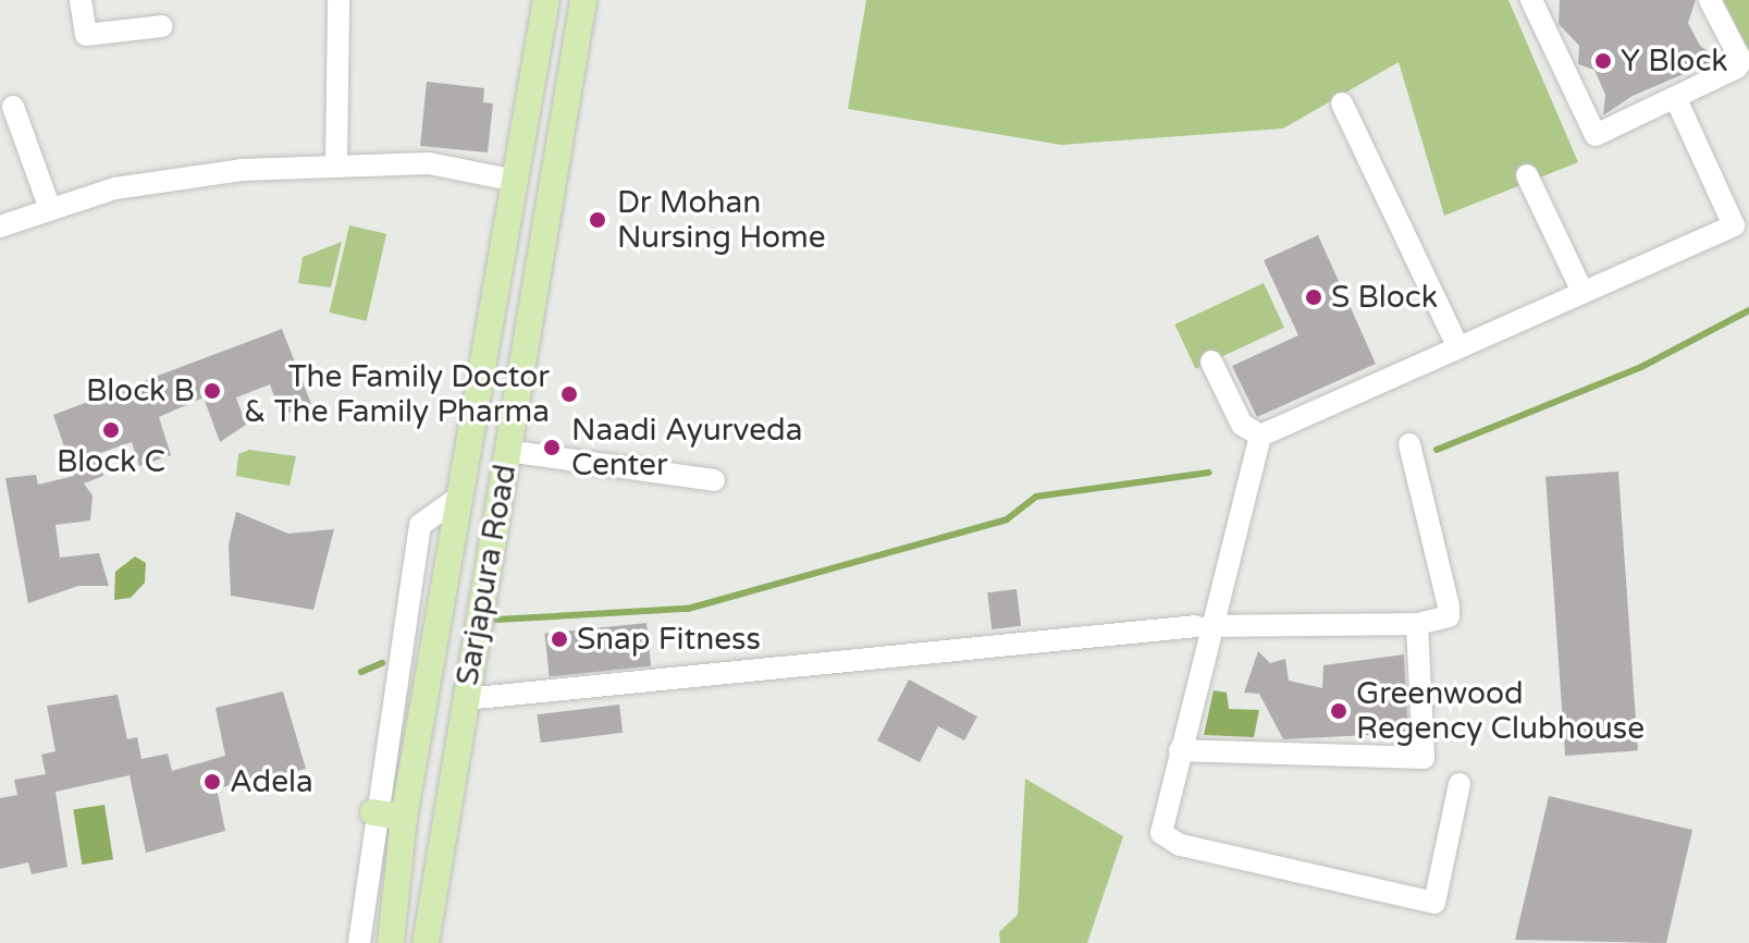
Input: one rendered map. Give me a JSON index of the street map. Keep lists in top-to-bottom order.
{
  "streets": {
    "main road": ["Sarjapura Road"]
  },
  "places": [
    "Y Block",
    "Dr Mohan Nursing Home",
    "S Block",
    "Block B",
    "The Family Doctor & The Family Pharma",
    "Block C",
    "Naadi Ayurveda Center",
    "Snap Fitness",
    "Greenwood Regency Clubhouse",
    "Adela"
  ]
}
